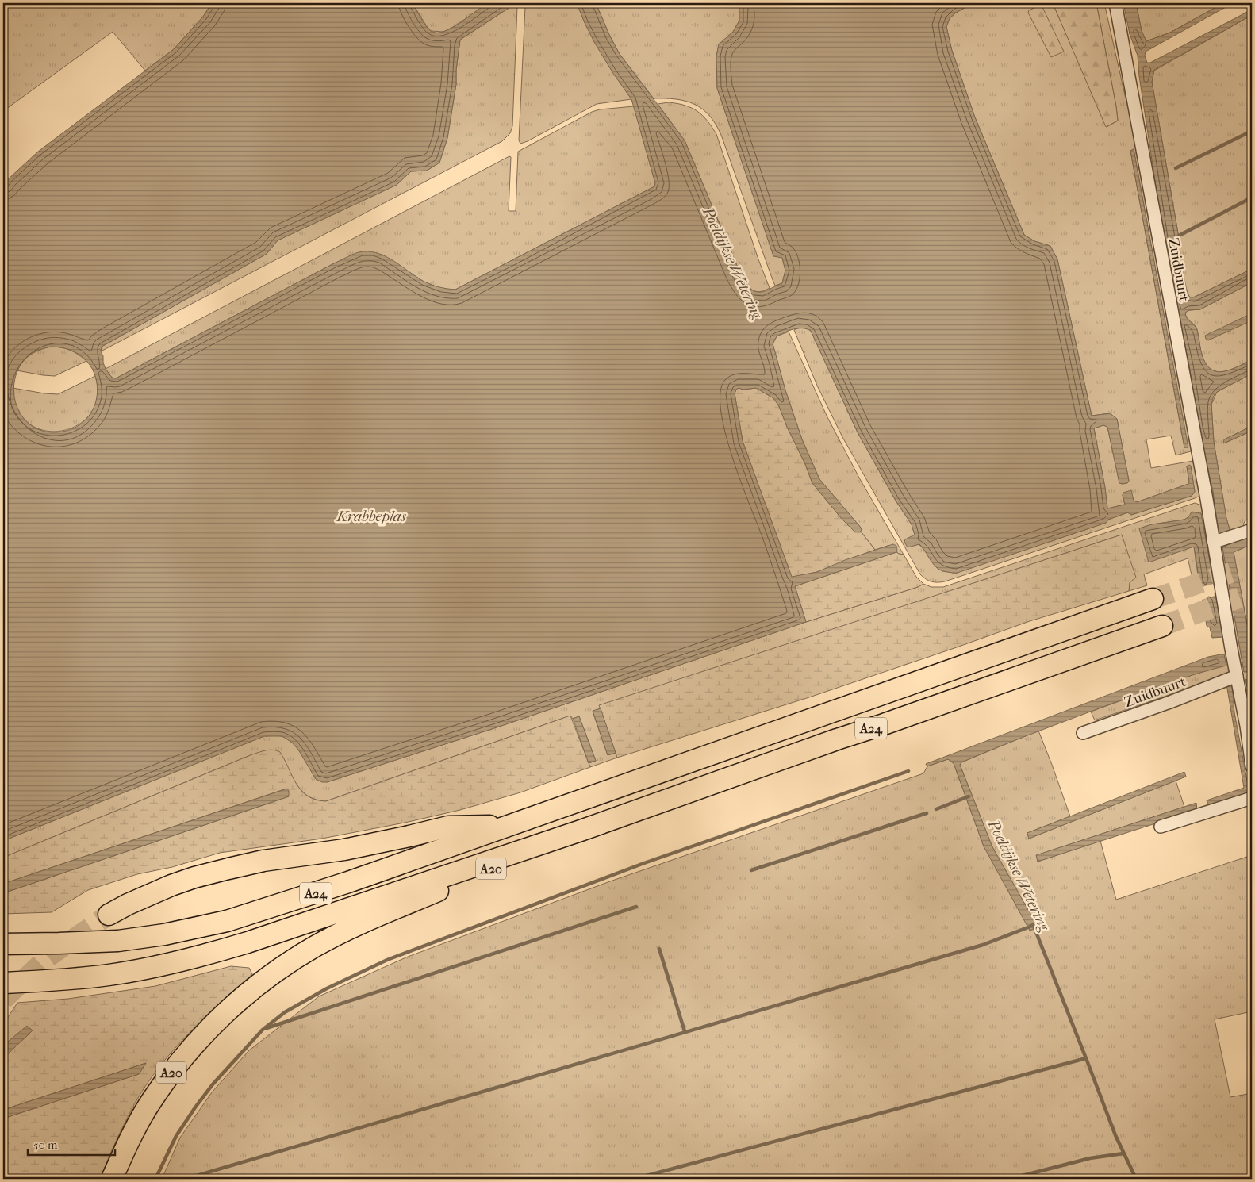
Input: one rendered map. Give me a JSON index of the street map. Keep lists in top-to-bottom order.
{
  "streets": {
    "highway": ["A24", "A20"],
    "street": ["Zuidbuurt"]
  },
  "crossings": [
    ["A24", "A20"]
  ],
  "water": ["Poeldijkse Wetering", "Krabbeplas"],
  "scale_bar": "50 m"
}
